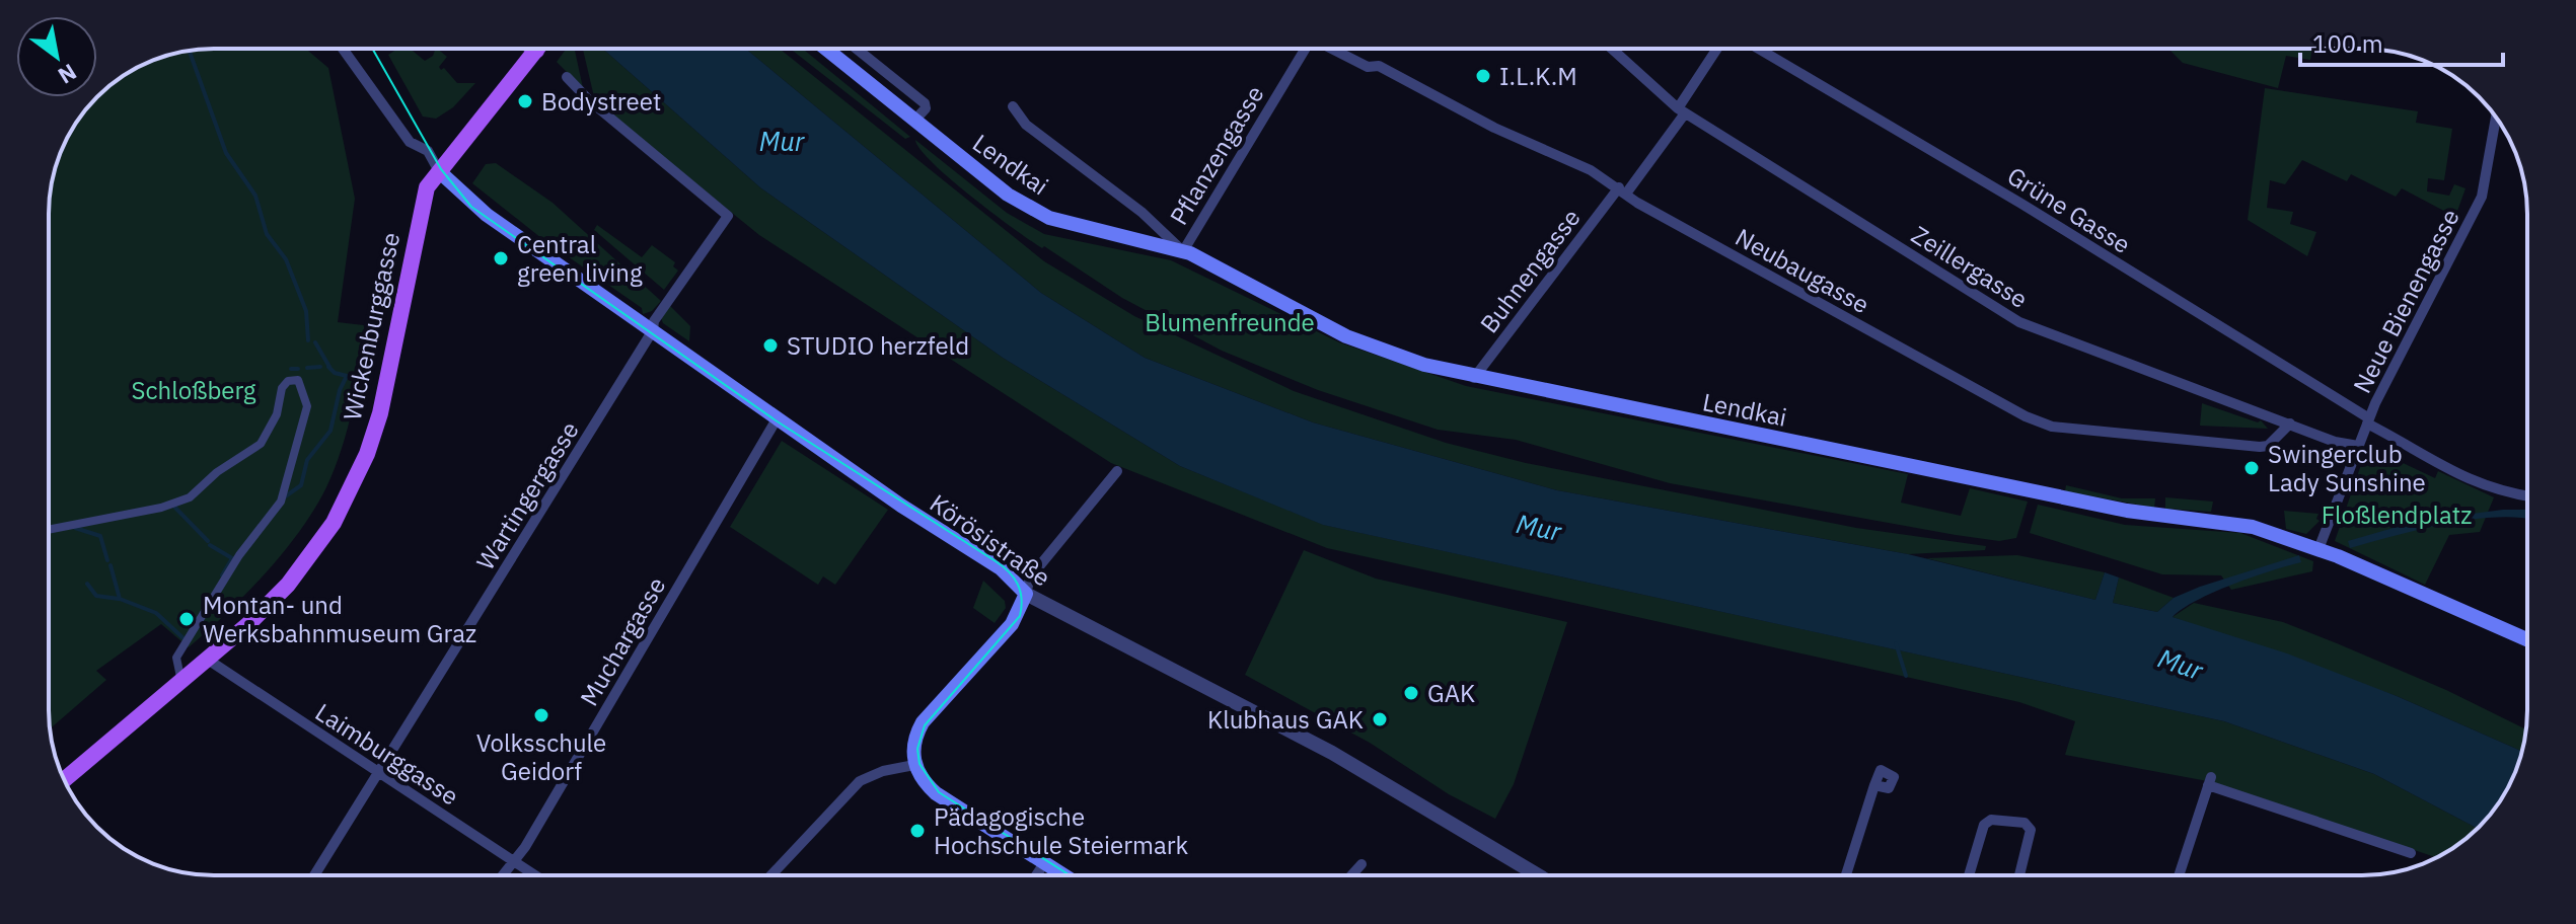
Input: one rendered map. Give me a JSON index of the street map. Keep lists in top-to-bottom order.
{
  "streets": {
    "main road": ["Lendkai", "Wickenburggasse", "Körösistraße"],
    "street": [
      "Pflanzengasse",
      "Grüne Gasse",
      "Zeillergasse",
      "Buhnengasse",
      "Neubaugasse",
      "Neue Bienengasse",
      "Wartingergasse",
      "Muchargasse",
      "Laimburggasse"
    ]
  },
  "crossings": [
    ["Pflanzengasse", "Lendkai"],
    ["Lendkai", "Buhnengasse"],
    ["Grüne Gasse", "Neue Bienengasse"],
    ["Zeillergasse", "Buhnengasse"],
    ["Zeillergasse", "Neubaugasse"],
    ["Buhnengasse", "Neubaugasse"],
    ["Wickenburggasse", "Körösistraße"],
    ["Wickenburggasse", "Laimburggasse"],
    ["Wartingergasse", "Körösistraße"],
    ["Wartingergasse", "Laimburggasse"],
    ["Körösistraße", "Muchargasse"],
    ["Muchargasse", "Laimburggasse"]
  ],
  "water": ["Mur"],
  "parks": ["Blumenfreunde", "Schloßberg", "Floßlendplatz"],
  "places": [
    "I.L.K.M",
    "Bodystreet",
    "Central green living",
    "STUDIO herzfeld",
    "Swingerclub Lady Sunshine",
    "Montan- und Werksbahnmuseum Graz",
    "GAK",
    "Volksschule Geidorf",
    "Klubhaus GAK",
    "Pädagogische Hochschule Steiermark"
  ],
  "scale_bar": "100 m",
  "north": "bottom right"
}
